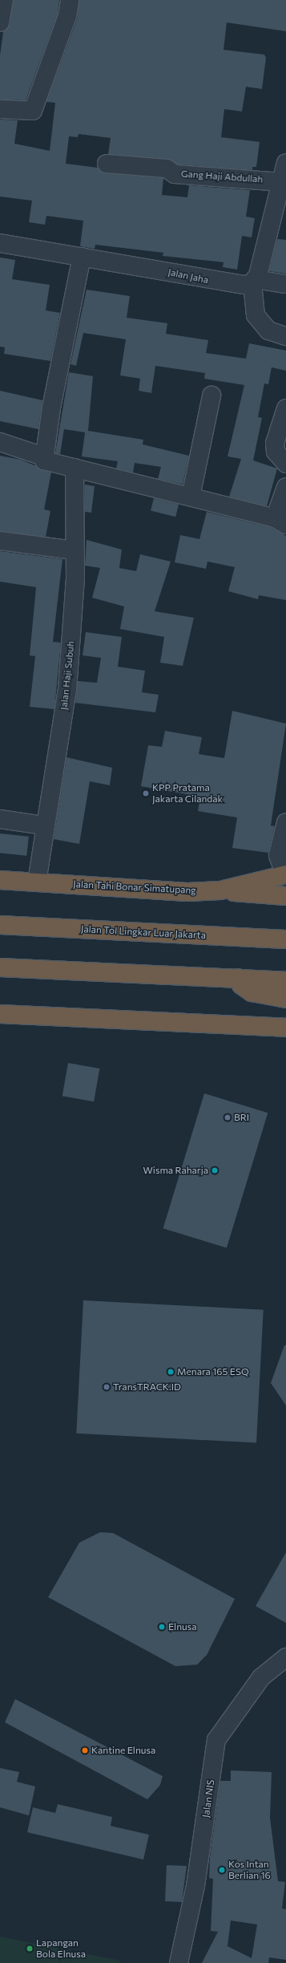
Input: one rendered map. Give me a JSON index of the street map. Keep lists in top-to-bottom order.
{
  "streets": {
    "highway": ["Jalan Tahi Bonar Simatupang", "Jalan Tol Lingkar Luar Jakarta"],
    "street": [
      "Gang Haji Abdullah",
      "Jalan Jaha",
      "Jalan Haji Subuh",
      "Jalan NIS"
    ]
  },
  "crossings": [
    ["Jalan Haji Subuh", "Jalan Tahi Bonar Simatupang"]
  ],
  "places": [
    "KPP Pratama Jakarta Cilandak",
    "BRI",
    "Wisma Raharja",
    "Menara 165 ESQ",
    "TransTRACK.ID",
    "Elnusa",
    "Kantine Elnusa",
    "Kos Intan Berlian 16",
    "Lapangan Bola Elnusa"
  ]
}
